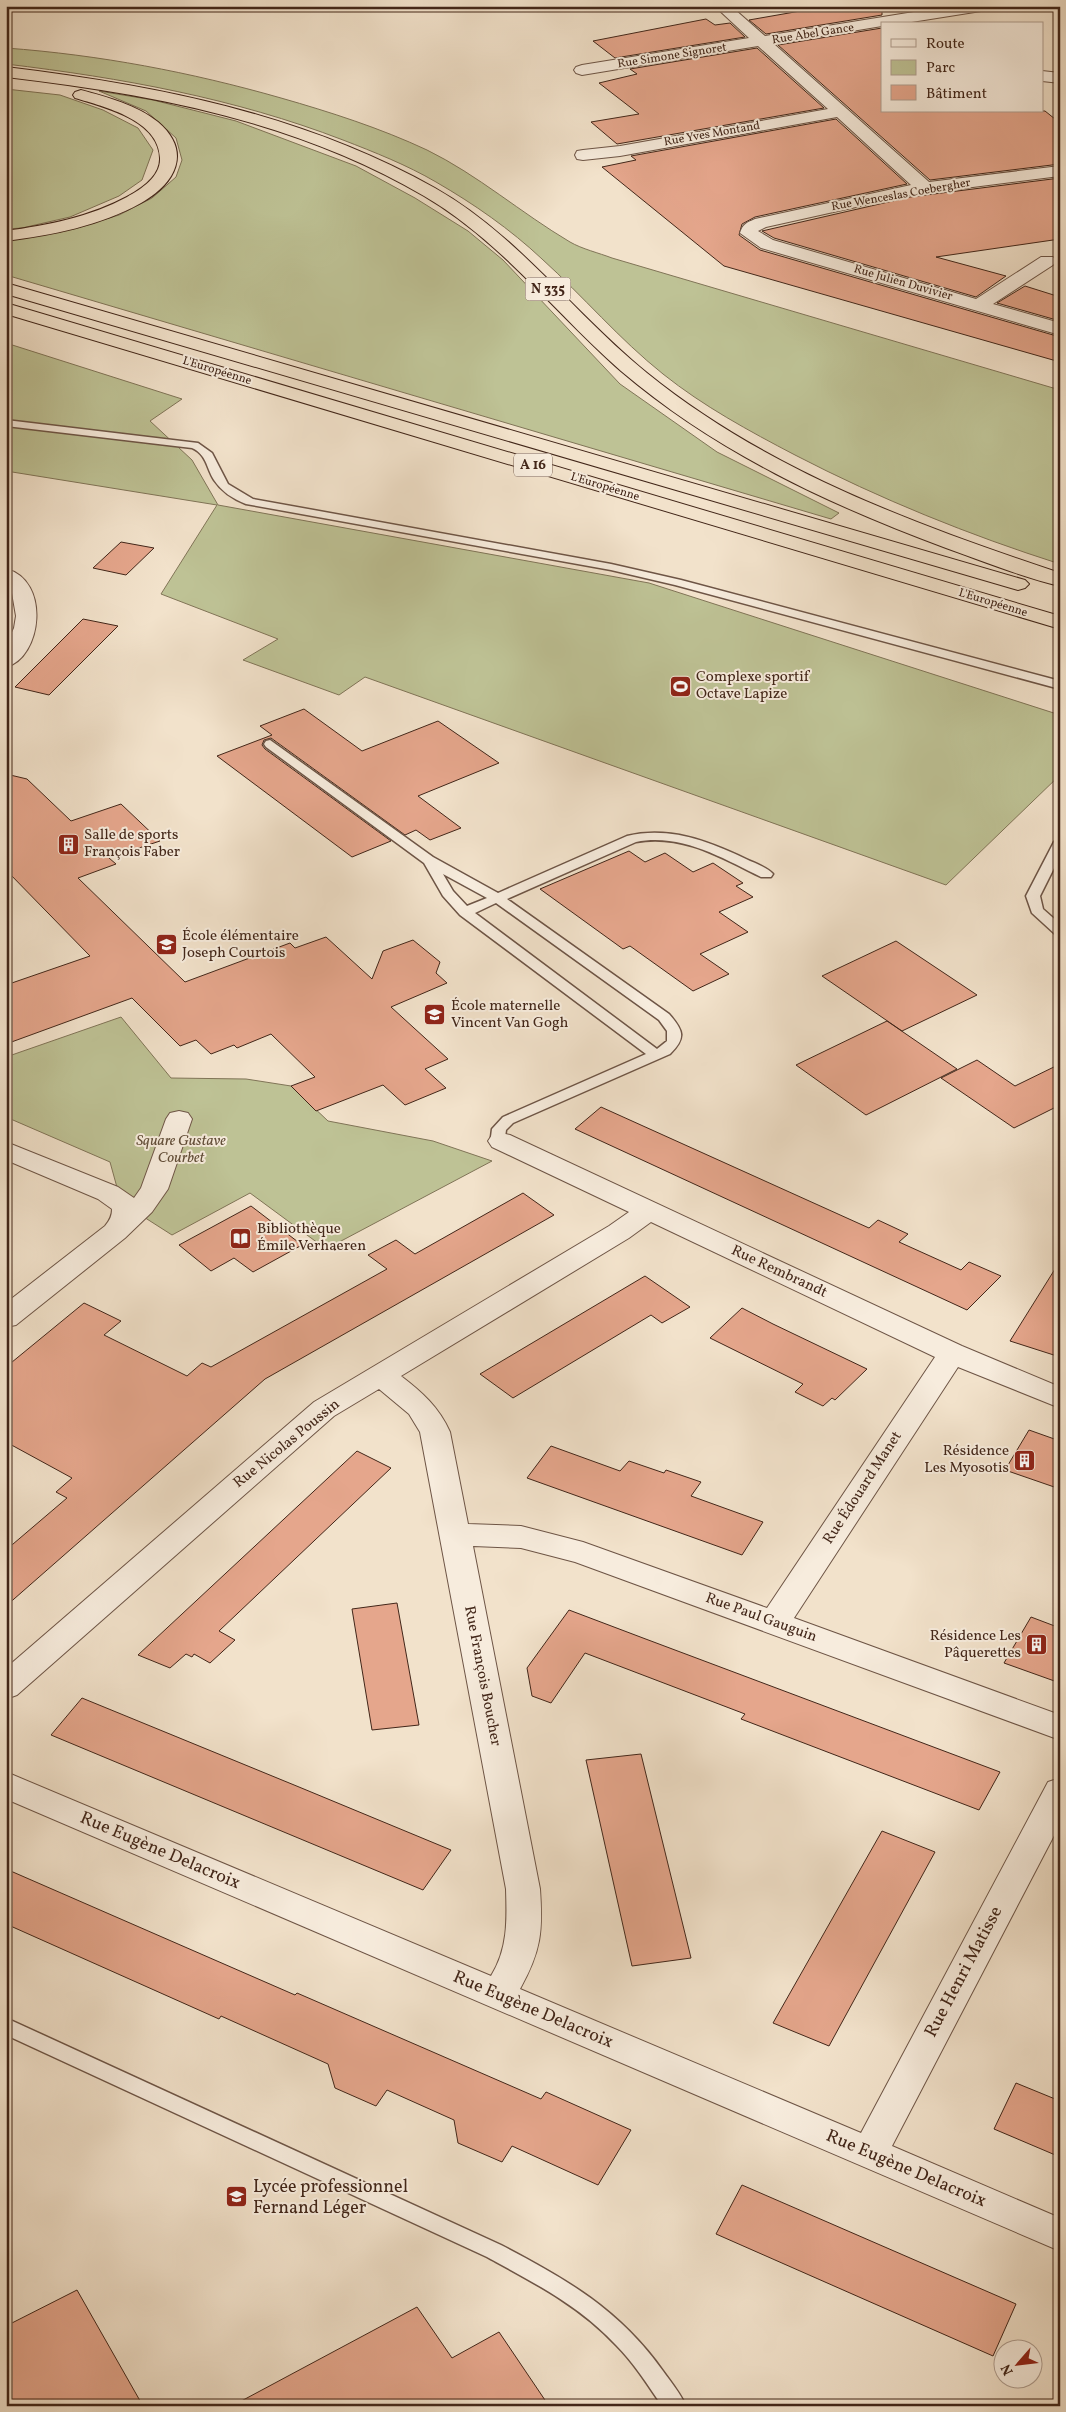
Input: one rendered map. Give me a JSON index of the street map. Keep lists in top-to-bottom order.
{
  "streets": {
    "highway": ["N 335", "L'Européenne", "A 16"],
    "street": [
      "Rue Abel Gance",
      "Rue Simone Signoret",
      "Rue Yves Montand",
      "Rue Wenceslas Coebergher",
      "Rue Julien Duvivier",
      "Rue Rembrandt",
      "Rue Nicolas Poussin",
      "Rue Édouard Manet",
      "Rue Paul Gauguin",
      "Rue François Boucher",
      "Rue Eugène Delacroix",
      "Rue Henri Matisse"
    ]
  },
  "crossings": [
    ["Rue Abel Gance", "Rue Simone Signoret"],
    ["Rue Abel Gance", "Rue Yves Montand"],
    ["Rue Abel Gance", "Rue Wenceslas Coebergher"],
    ["Rue Wenceslas Coebergher", "Rue Julien Duvivier"],
    ["Rue Rembrandt", "Rue Nicolas Poussin"],
    ["Rue Rembrandt", "Rue Édouard Manet"],
    ["Rue Nicolas Poussin", "Rue François Boucher"],
    ["Rue Édouard Manet", "Rue Paul Gauguin"],
    ["Rue Paul Gauguin", "Rue François Boucher"],
    ["Rue François Boucher", "Rue Eugène Delacroix"],
    ["Rue Eugène Delacroix", "Rue Henri Matisse"]
  ],
  "parks": ["Square Gustave Courbet"],
  "places": {
    "sports": ["Complexe sportif Octave Lapize"],
    "building": ["Salle de sports François Faber", "Résidence Les Myosotis", "Résidence Les Pâquerettes"],
    "school or university": ["École élémentaire Joseph Courtois", "École maternelle Vincent Van Gogh", "Lycée professionnel Fernand Léger"],
    "library": ["Bibliothèque Émile Verhaeren"]
  },
  "legend": ["Route", "Parc", "Bâtiment"],
  "north": "bottom left"
}
